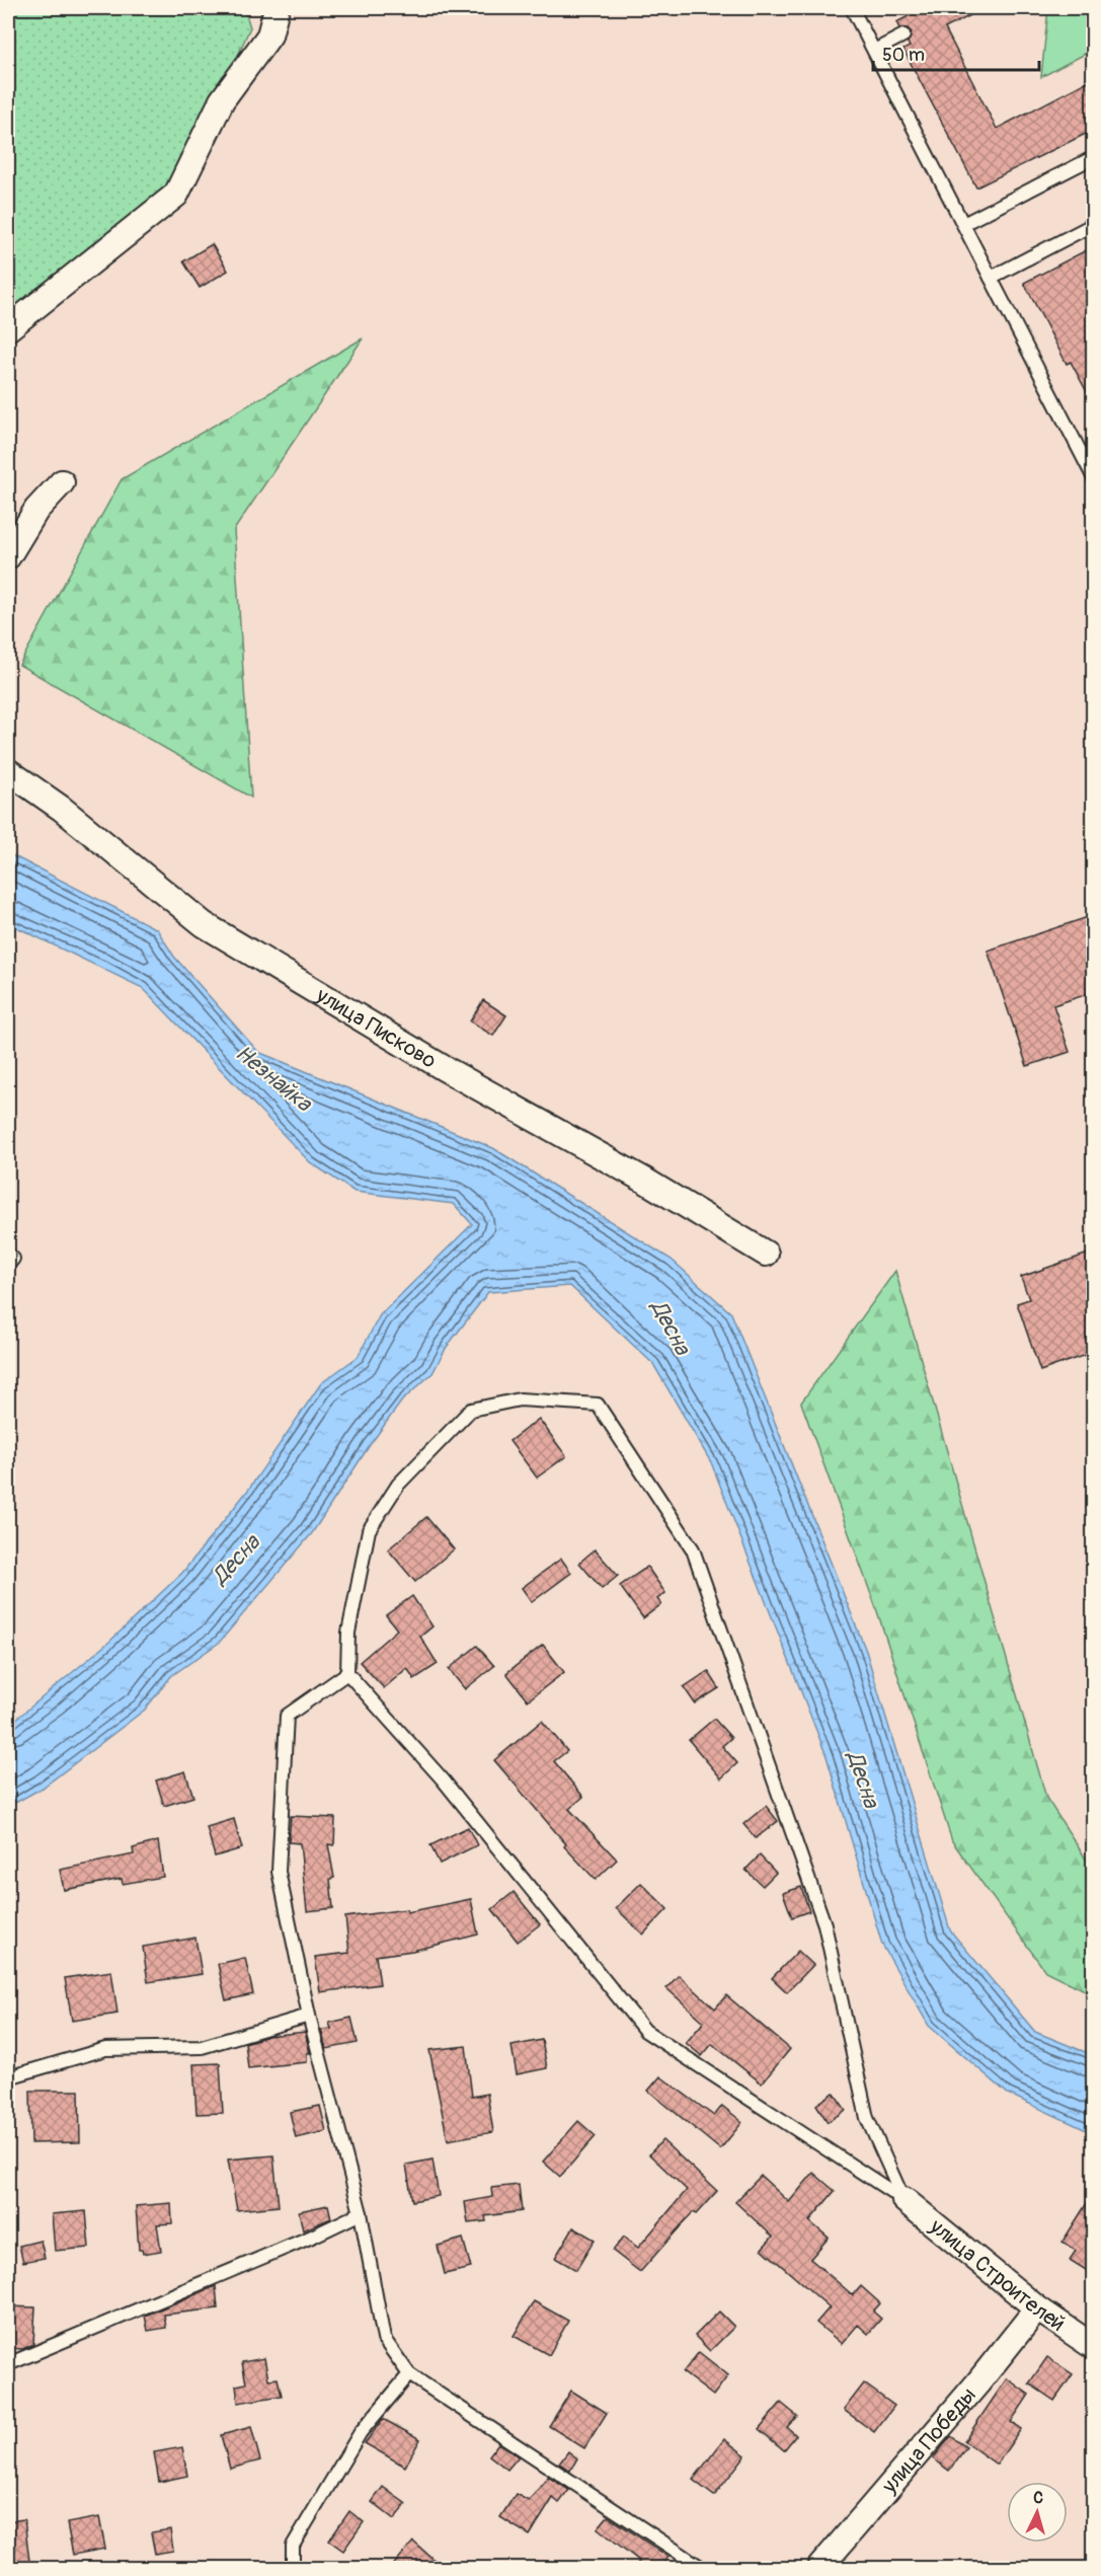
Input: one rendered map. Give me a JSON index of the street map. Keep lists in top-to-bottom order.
{
  "streets": {
    "street": ["улица Писково", "улица Строителей", "улица Победы"]
  },
  "crossings": [
    ["улица Строителей", "улица Победы"]
  ],
  "water": ["Незнайка", "Десна"],
  "scale_bar": "50 m",
  "north": "top"
}
